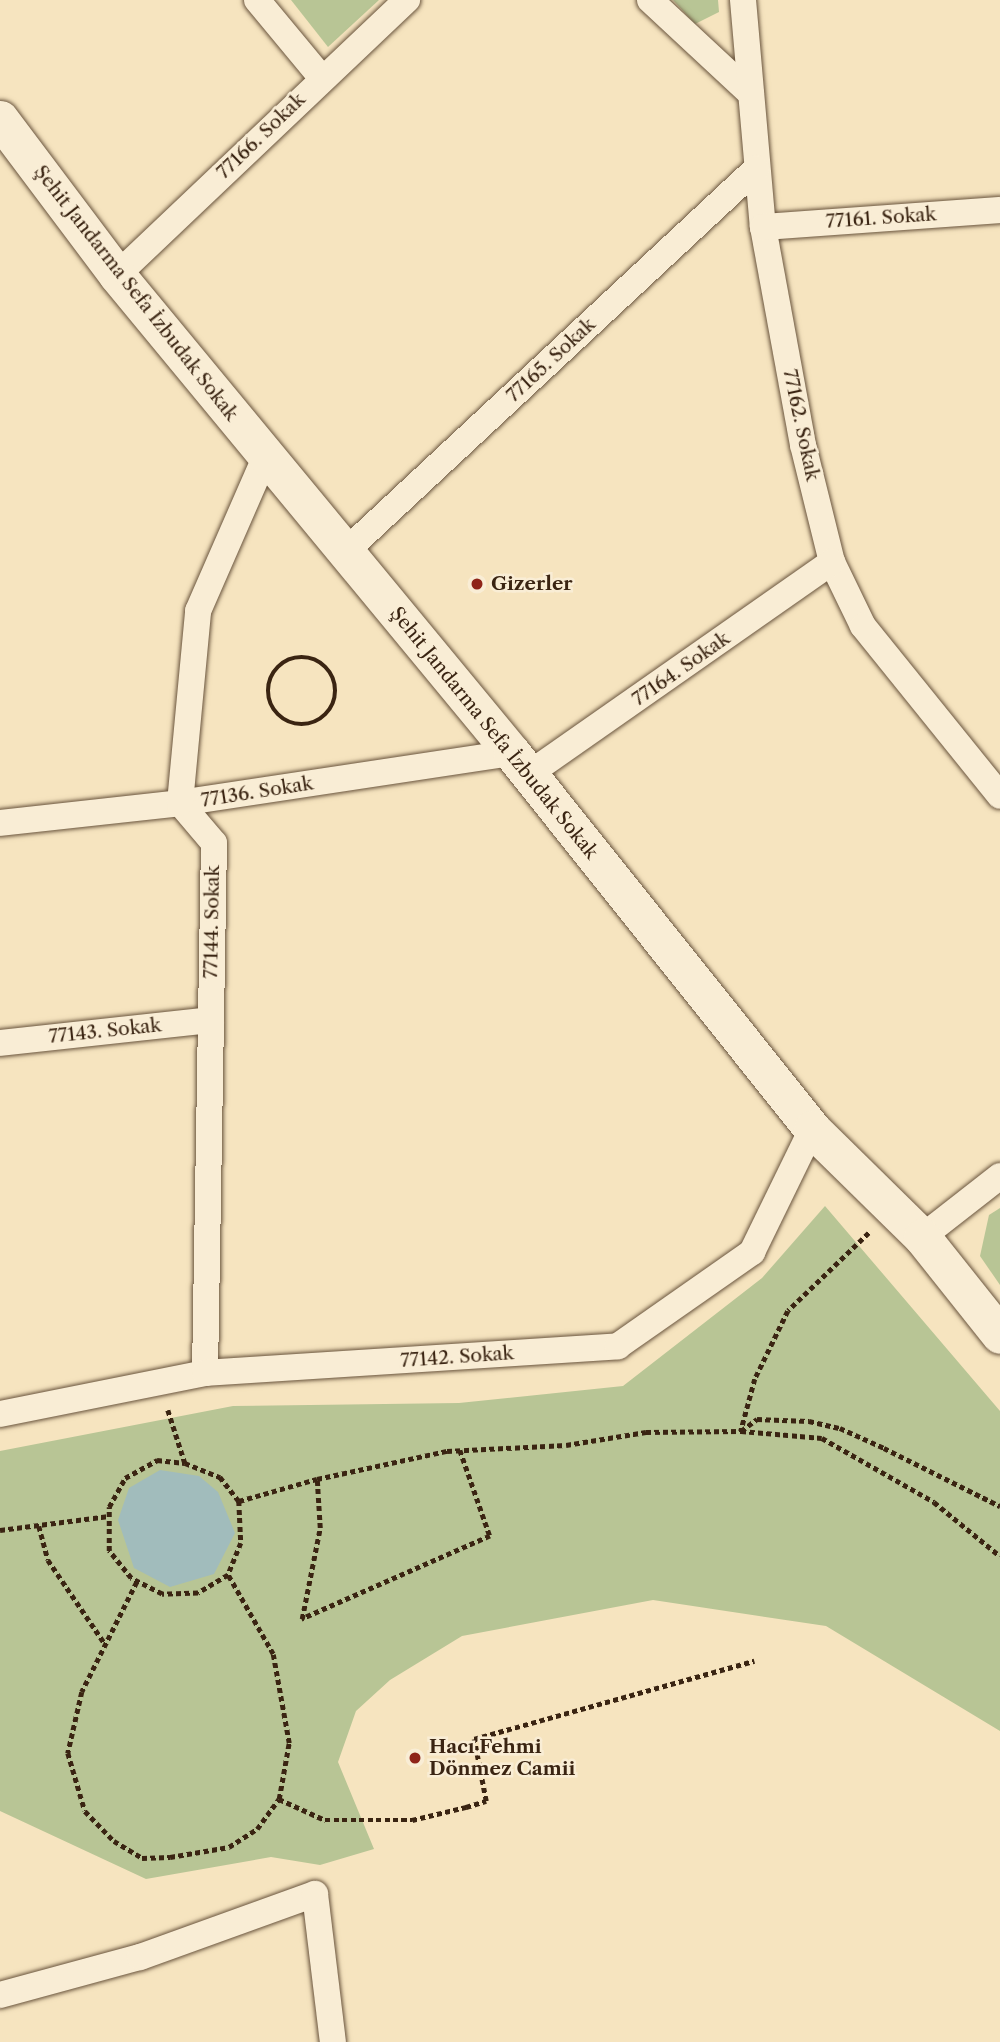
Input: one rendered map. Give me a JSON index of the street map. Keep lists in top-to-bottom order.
{
  "streets": {
    "main road": ["Şehit Jandarma Sefa İzbudak Sokak"],
    "street": [
      "77166. Sokak",
      "77161. Sokak",
      "77165. Sokak",
      "77162. Sokak",
      "77164. Sokak",
      "77136. Sokak",
      "77144. Sokak",
      "77143. Sokak",
      "77142. Sokak"
    ]
  },
  "crossings": [
    ["77166. Sokak", "Şehit Jandarma Sefa İzbudak Sokak"],
    ["77161. Sokak", "77162. Sokak"],
    ["Şehit Jandarma Sefa İzbudak Sokak", "77165. Sokak"],
    ["Şehit Jandarma Sefa İzbudak Sokak", "77164. Sokak"],
    ["Şehit Jandarma Sefa İzbudak Sokak", "77136. Sokak"],
    ["Şehit Jandarma Sefa İzbudak Sokak", "77142. Sokak"],
    ["77165. Sokak", "77162. Sokak"],
    ["77162. Sokak", "77164. Sokak"],
    ["77164. Sokak", "77136. Sokak"],
    ["77136. Sokak", "77144. Sokak"],
    ["77144. Sokak", "77143. Sokak"],
    ["77144. Sokak", "77142. Sokak"]
  ],
  "places": ["Gizerler", "Hacı Fehmi Dönmez Camii"]
}
